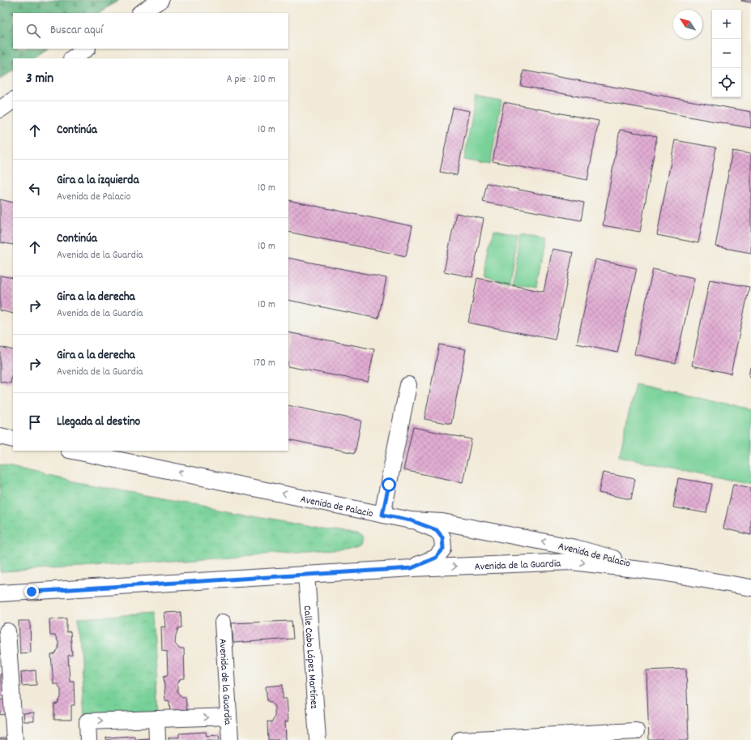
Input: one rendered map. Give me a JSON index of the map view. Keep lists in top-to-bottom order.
{
  "streets": {
    "street": ["Avenida de Palacio", "Avenida de la Guardia", "Calle Cabo López Martínez"]
  },
  "crossings": [
    ["Avenida de Palacio", "Avenida de la Guardia"],
    ["Avenida de la Guardia", "Calle Cabo López Martínez"]
  ],
  "one_way": ["Avenida de Palacio"],
  "north": "top left",
  "page": {
    "map_buttons": ["+", "−"],
    "search": "Buscar aquí",
    "heading": ["3 min", "A pie · 210 m"],
    "list": [
      ["Continúa", "10 m"],
      ["Gira a la izquierda", "Avenida de Palacio", "10 m"],
      ["Continúa", "Avenida de la Guardia", "10 m"],
      ["Gira a la derecha", "Avenida de la Guardia", "10 m"],
      ["Gira a la derecha", "Avenida de la Guardia", "170 m"],
      "Llegada al destino"
    ]
  }
}
